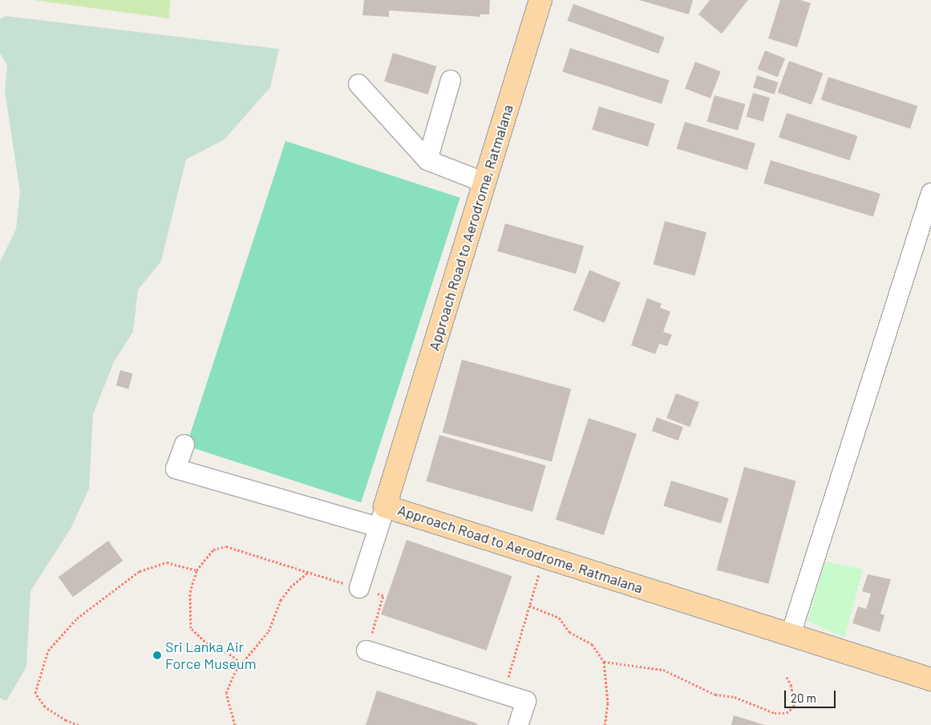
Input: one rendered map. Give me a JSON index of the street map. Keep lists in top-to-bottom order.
{
  "streets": {
    "main road": ["Approach Road to Aerodrome, Ratmalana"]
  },
  "places": ["Sri Lanka Air Force Museum"],
  "scale_bar": "20 m"
}
